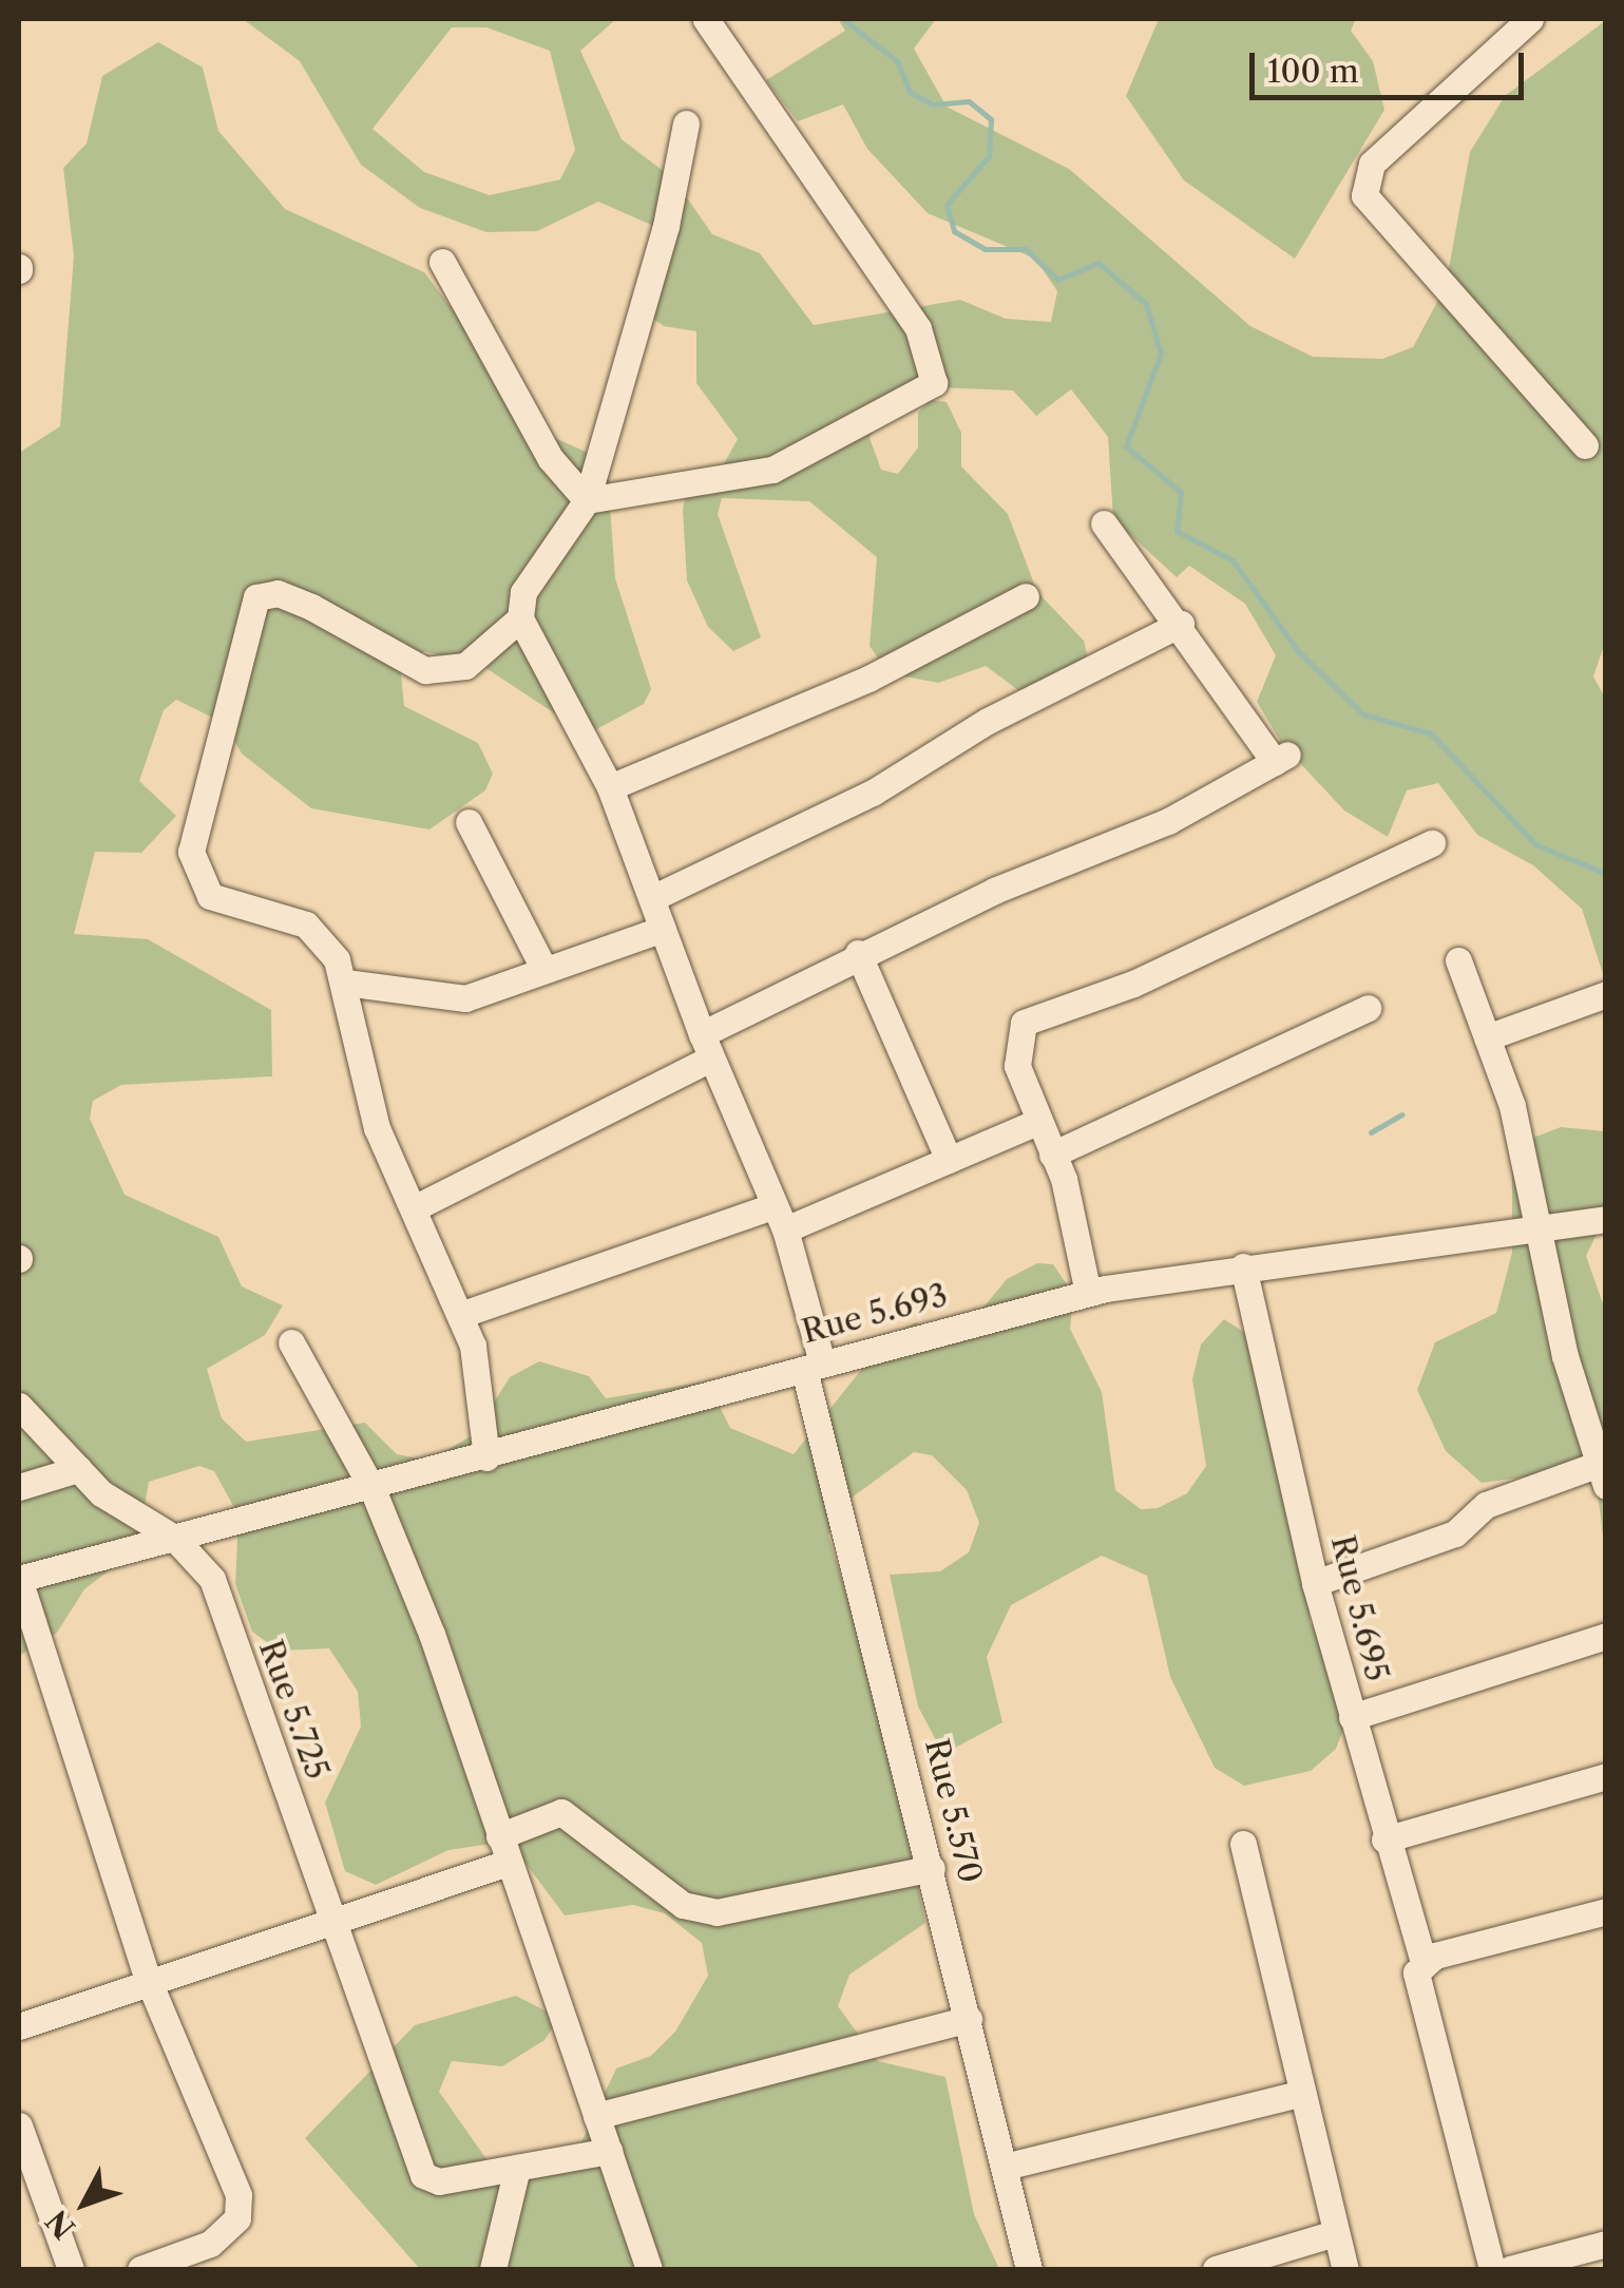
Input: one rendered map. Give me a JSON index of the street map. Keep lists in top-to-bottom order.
{
  "streets": {
    "street": [
      "Rue 5.693",
      "Rue 5.695",
      "Rue 5.725",
      "Rue 5.570"
    ]
  },
  "crossings": [
    ["Rue 5.693", "Rue 5.695"],
    ["Rue 5.693", "Rue 5.725"],
    ["Rue 5.693", "Rue 5.570"]
  ],
  "scale_bar": "100 m",
  "north": "bottom left"
}
